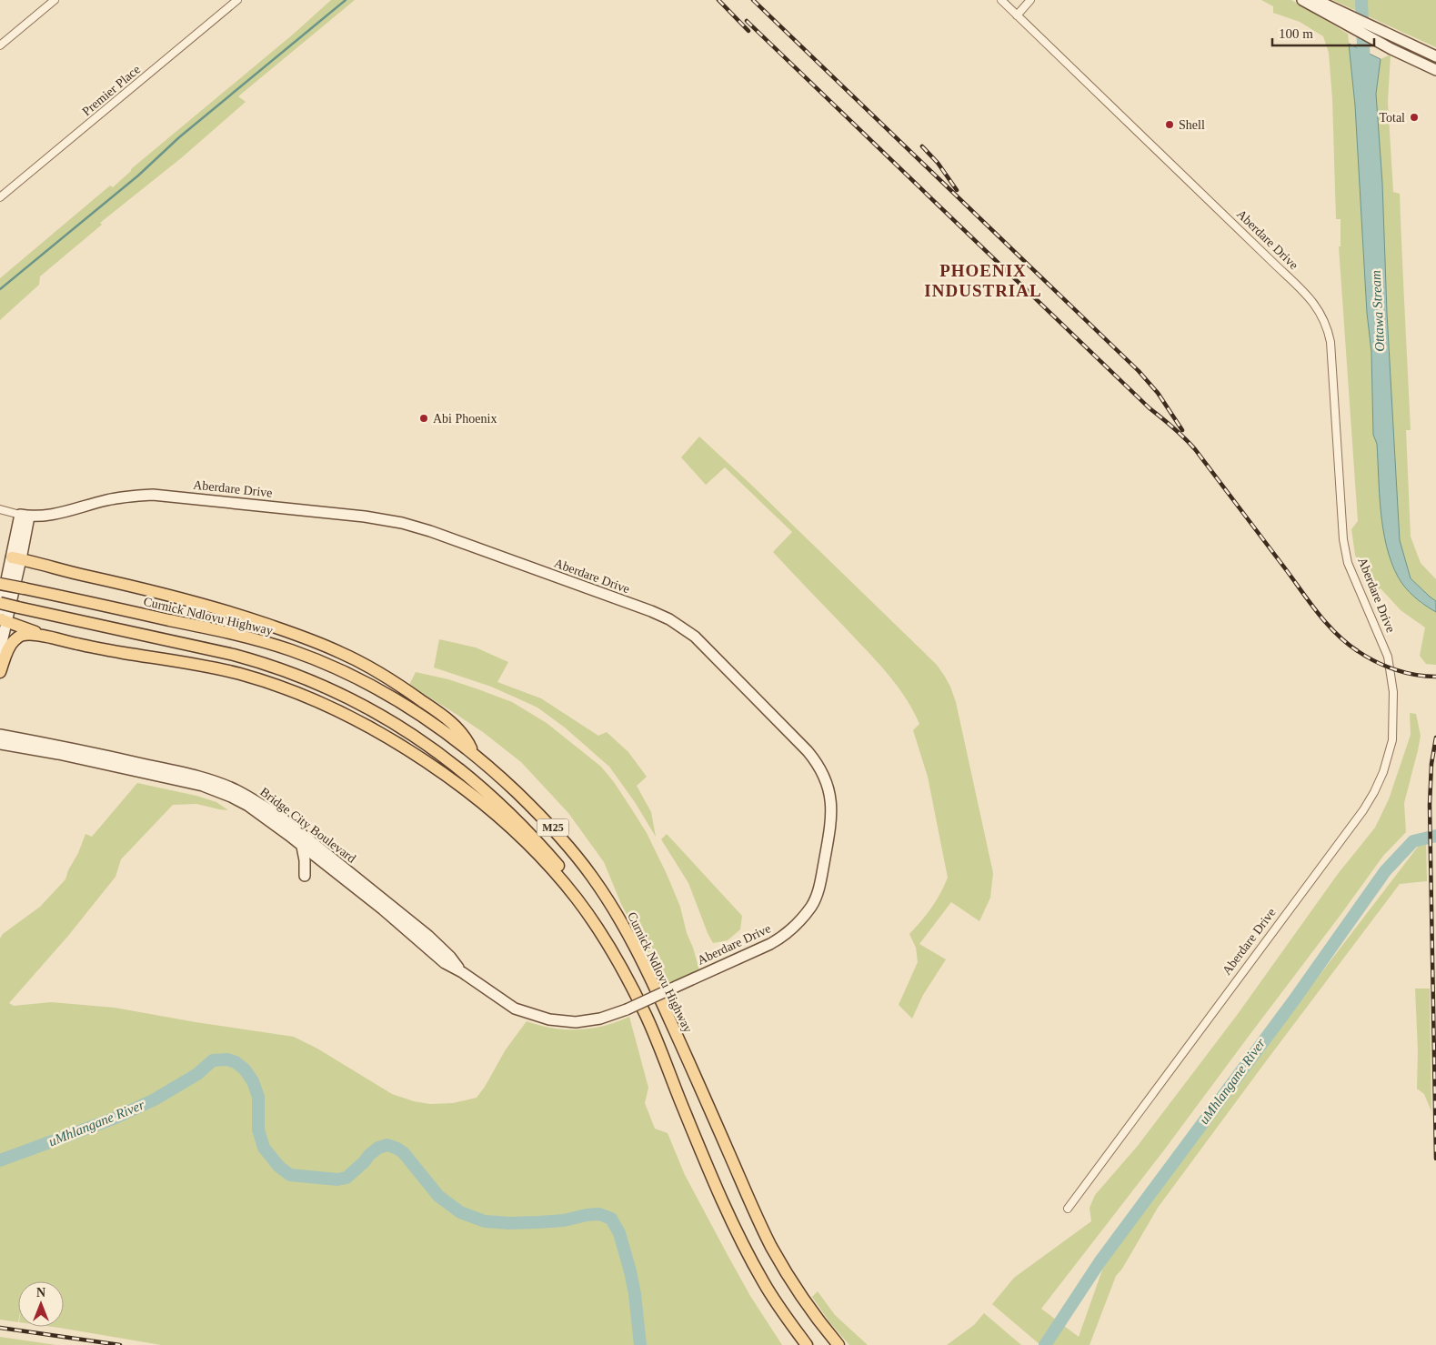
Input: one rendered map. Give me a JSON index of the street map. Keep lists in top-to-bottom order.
{
  "streets": {
    "main road": ["Curnick Ndlovu Highway", "M25"],
    "street": ["Premier Place", "Aberdare Drive", "Bridge City Boulevard"]
  },
  "crossings": [
    ["Aberdare Drive", "Bridge City Boulevard"]
  ],
  "districts": ["PHOENIX INDUSTRIAL"],
  "water": ["Ottawa Stream", "uMhlangane River"],
  "places": ["Total", "Shell", "Abi Phoenix"],
  "scale_bar": "100 m",
  "north": "top"
}
